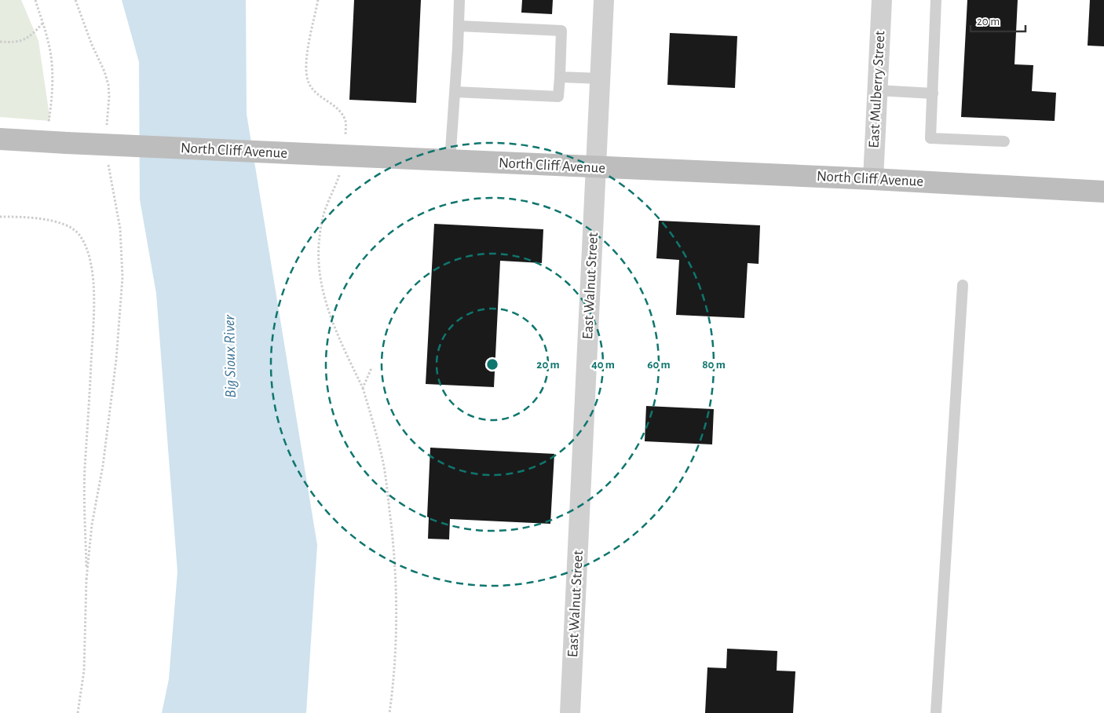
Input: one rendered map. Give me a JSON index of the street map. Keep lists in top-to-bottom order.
{
  "streets": {
    "main road": ["North Cliff Avenue"],
    "street": ["East Mulberry Street", "East Walnut Street"]
  },
  "crossings": [
    ["East Mulberry Street", "North Cliff Avenue"],
    ["North Cliff Avenue", "East Walnut Street"]
  ],
  "water": ["Big Sioux River"],
  "scale_bar": "20 m",
  "rings": [
    "20 m",
    "40 m",
    "60 m",
    "80 m"
  ]
}
